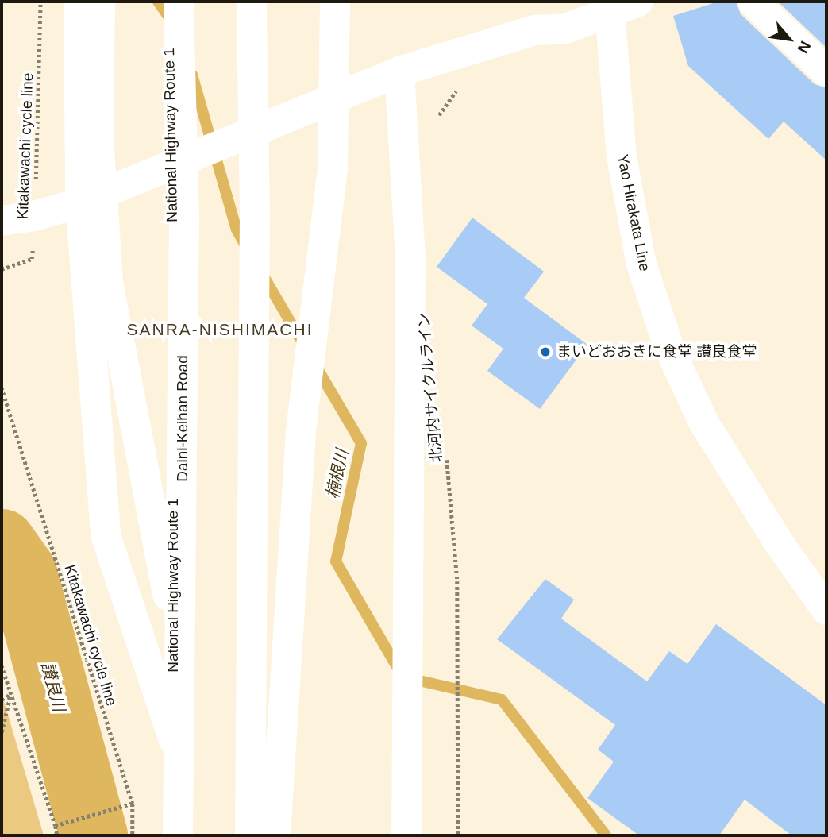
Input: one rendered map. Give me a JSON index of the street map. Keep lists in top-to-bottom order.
{
  "streets": {
    "main road": ["National Highway Route 1", "Yao Hirakata Line", "Daini-Keihan Road"],
    "path": ["Kitakawachi cycle line", "北河内サイクルライン"]
  },
  "districts": ["SANRA-NISHIMACHI"],
  "water": ["楠根川", "讃良川"],
  "places": ["まいどおおきに食堂 讃良食堂"],
  "north": "bottom right"
}
